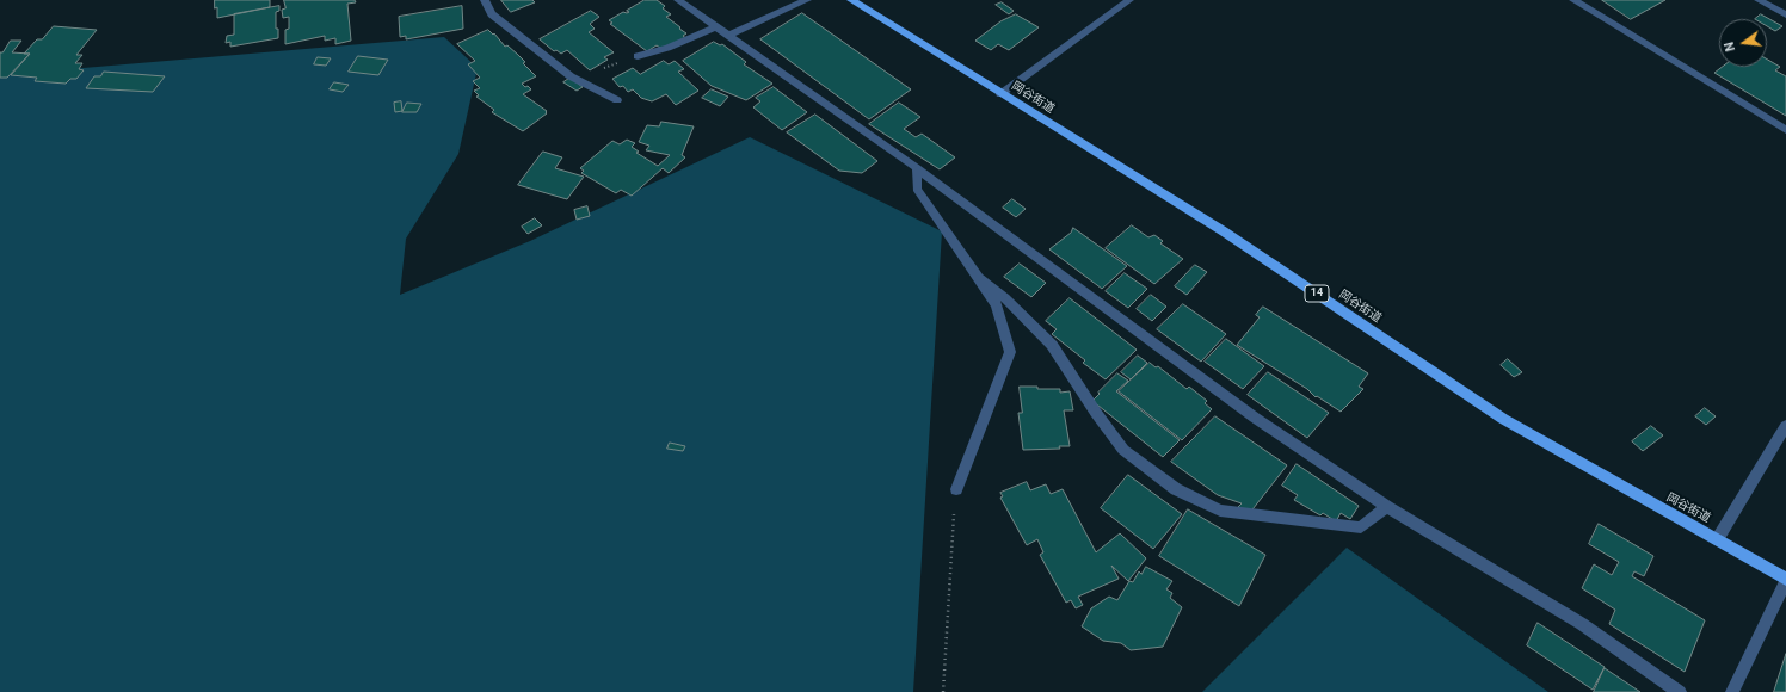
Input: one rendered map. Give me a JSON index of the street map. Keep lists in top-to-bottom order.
{
  "streets": {
    "main road": ["岡谷街道", "14"]
  },
  "north": "left"
}
